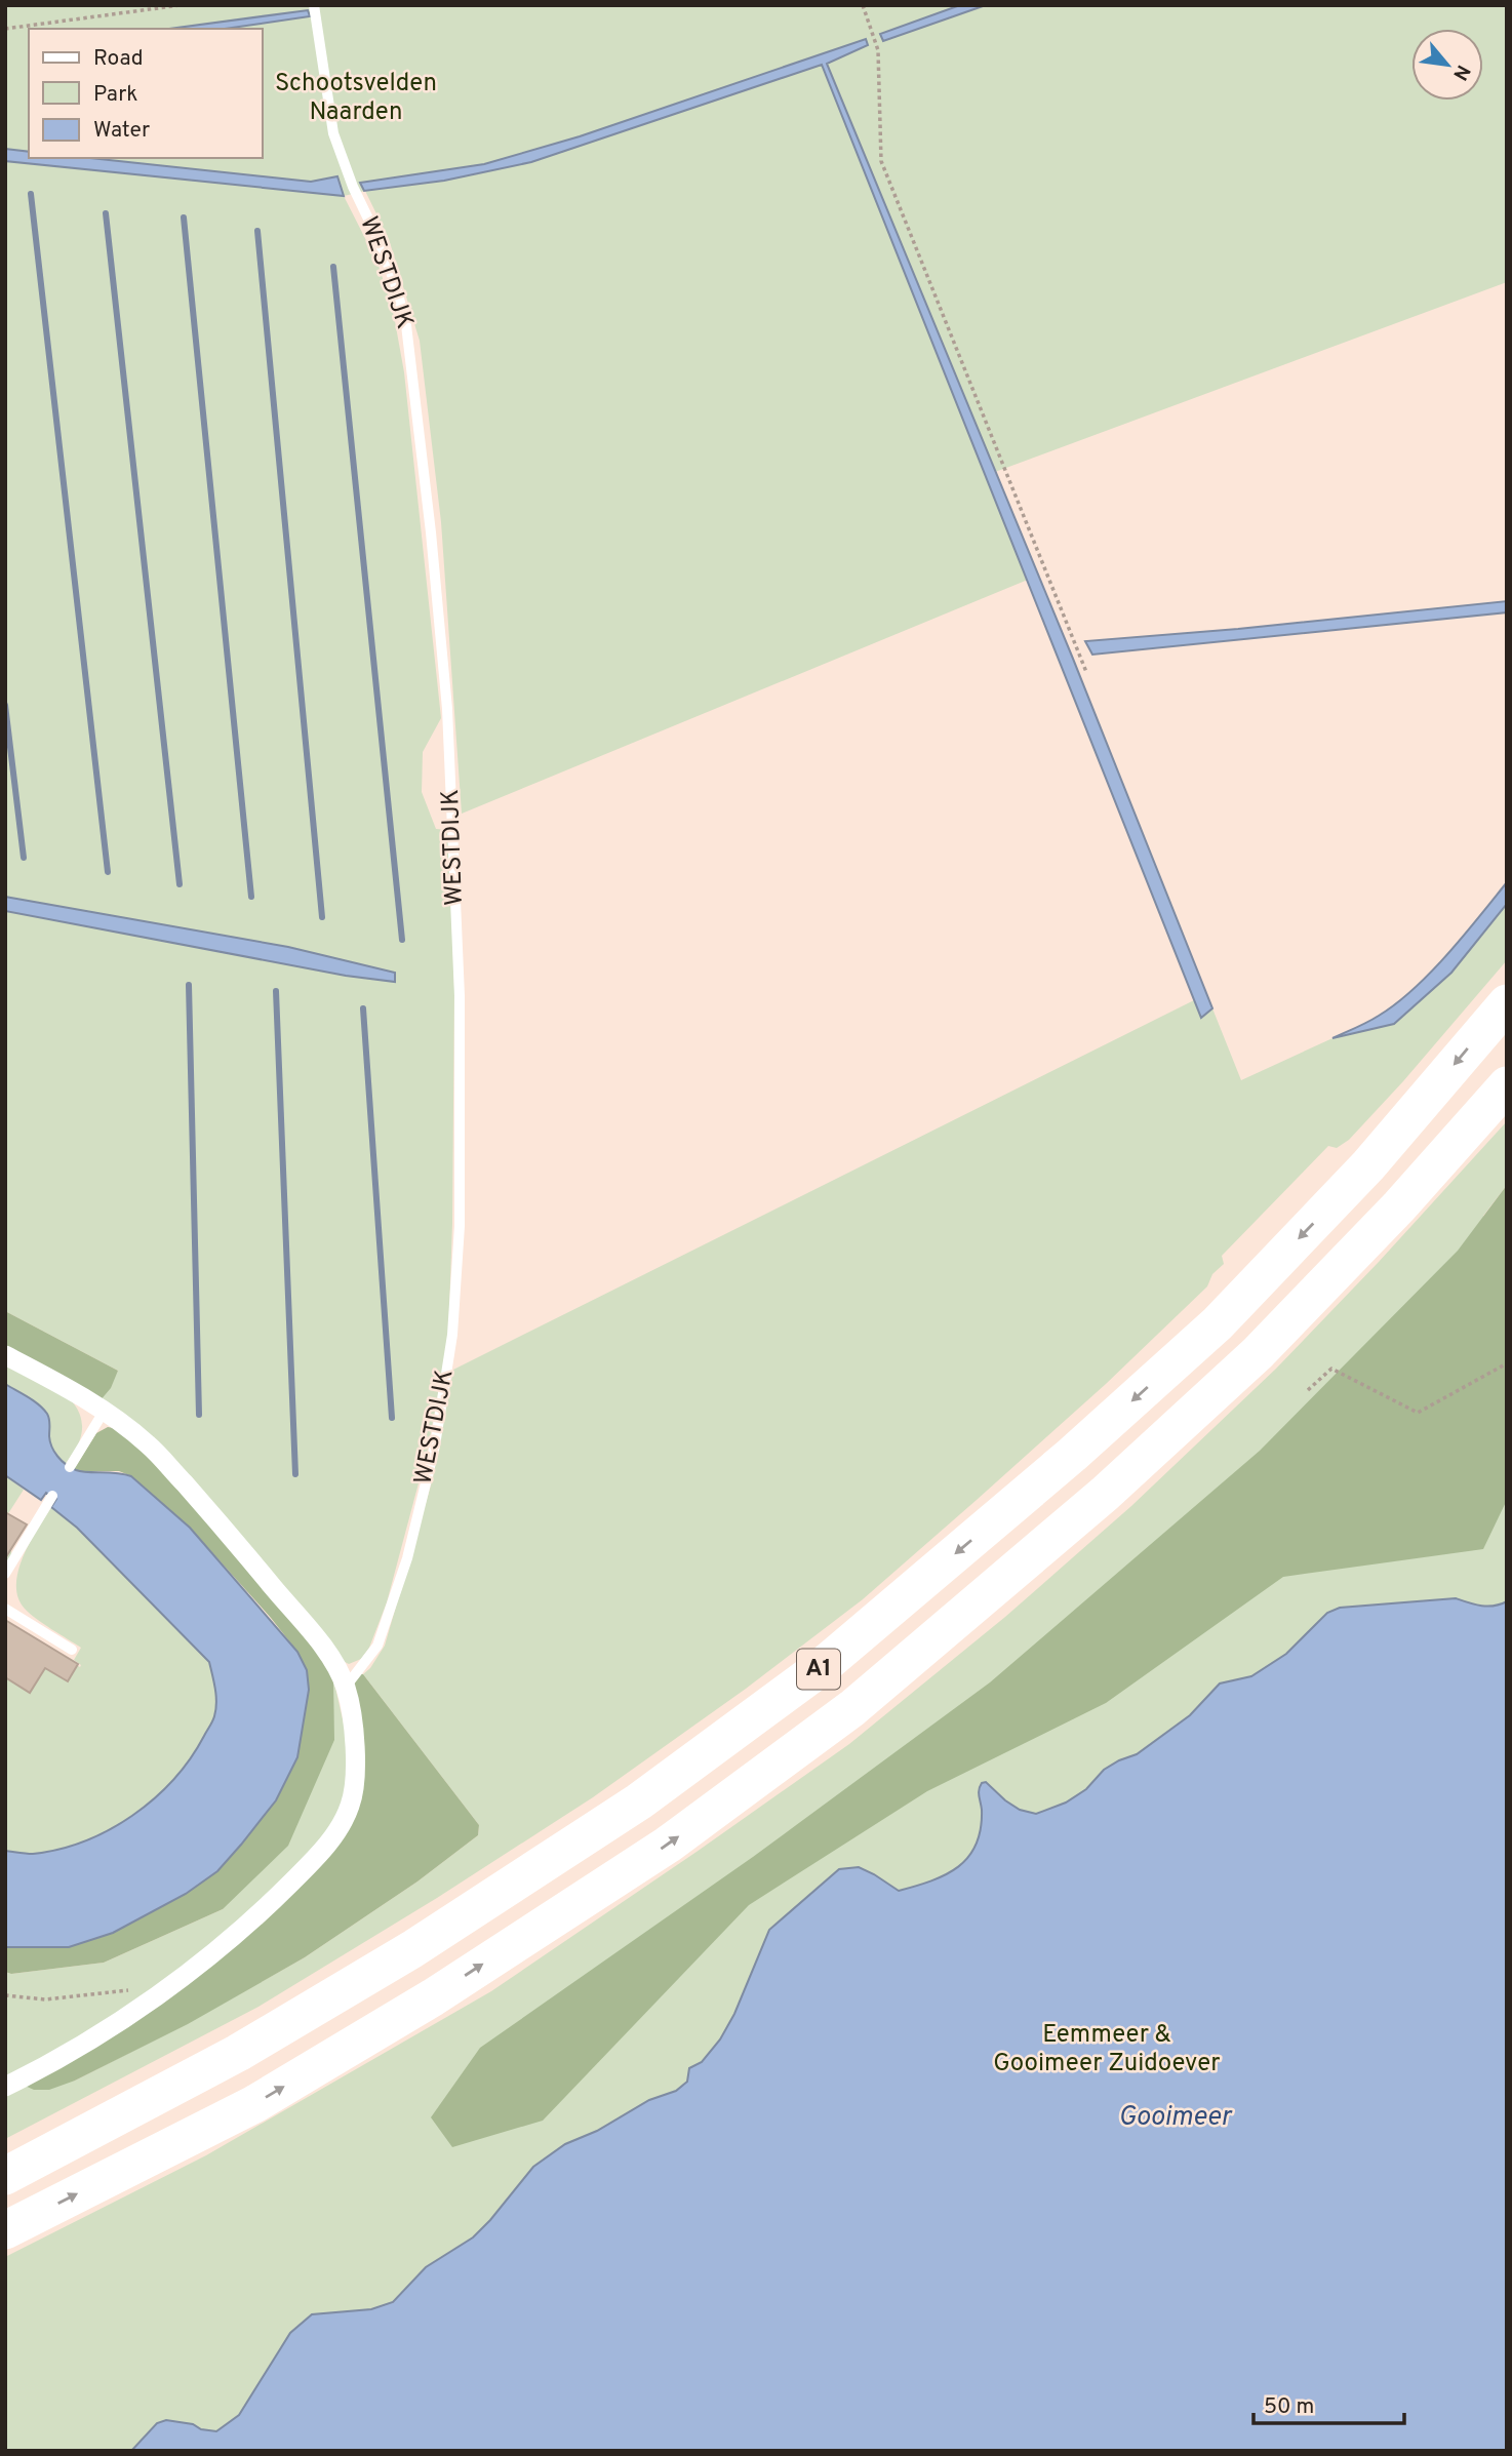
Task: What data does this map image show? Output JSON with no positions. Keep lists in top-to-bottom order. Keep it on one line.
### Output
{"streets":{"highway":["A1"],"lane":["WESTDIJK"]},"water":["Gooimeer"],"parks":["Schootsvelden Naarden","Eemmeer & Gooimeer Zuidoever"],"legend":["Road","Park","Water"],"scale_bar":"50 m","north":"bottom right"}
